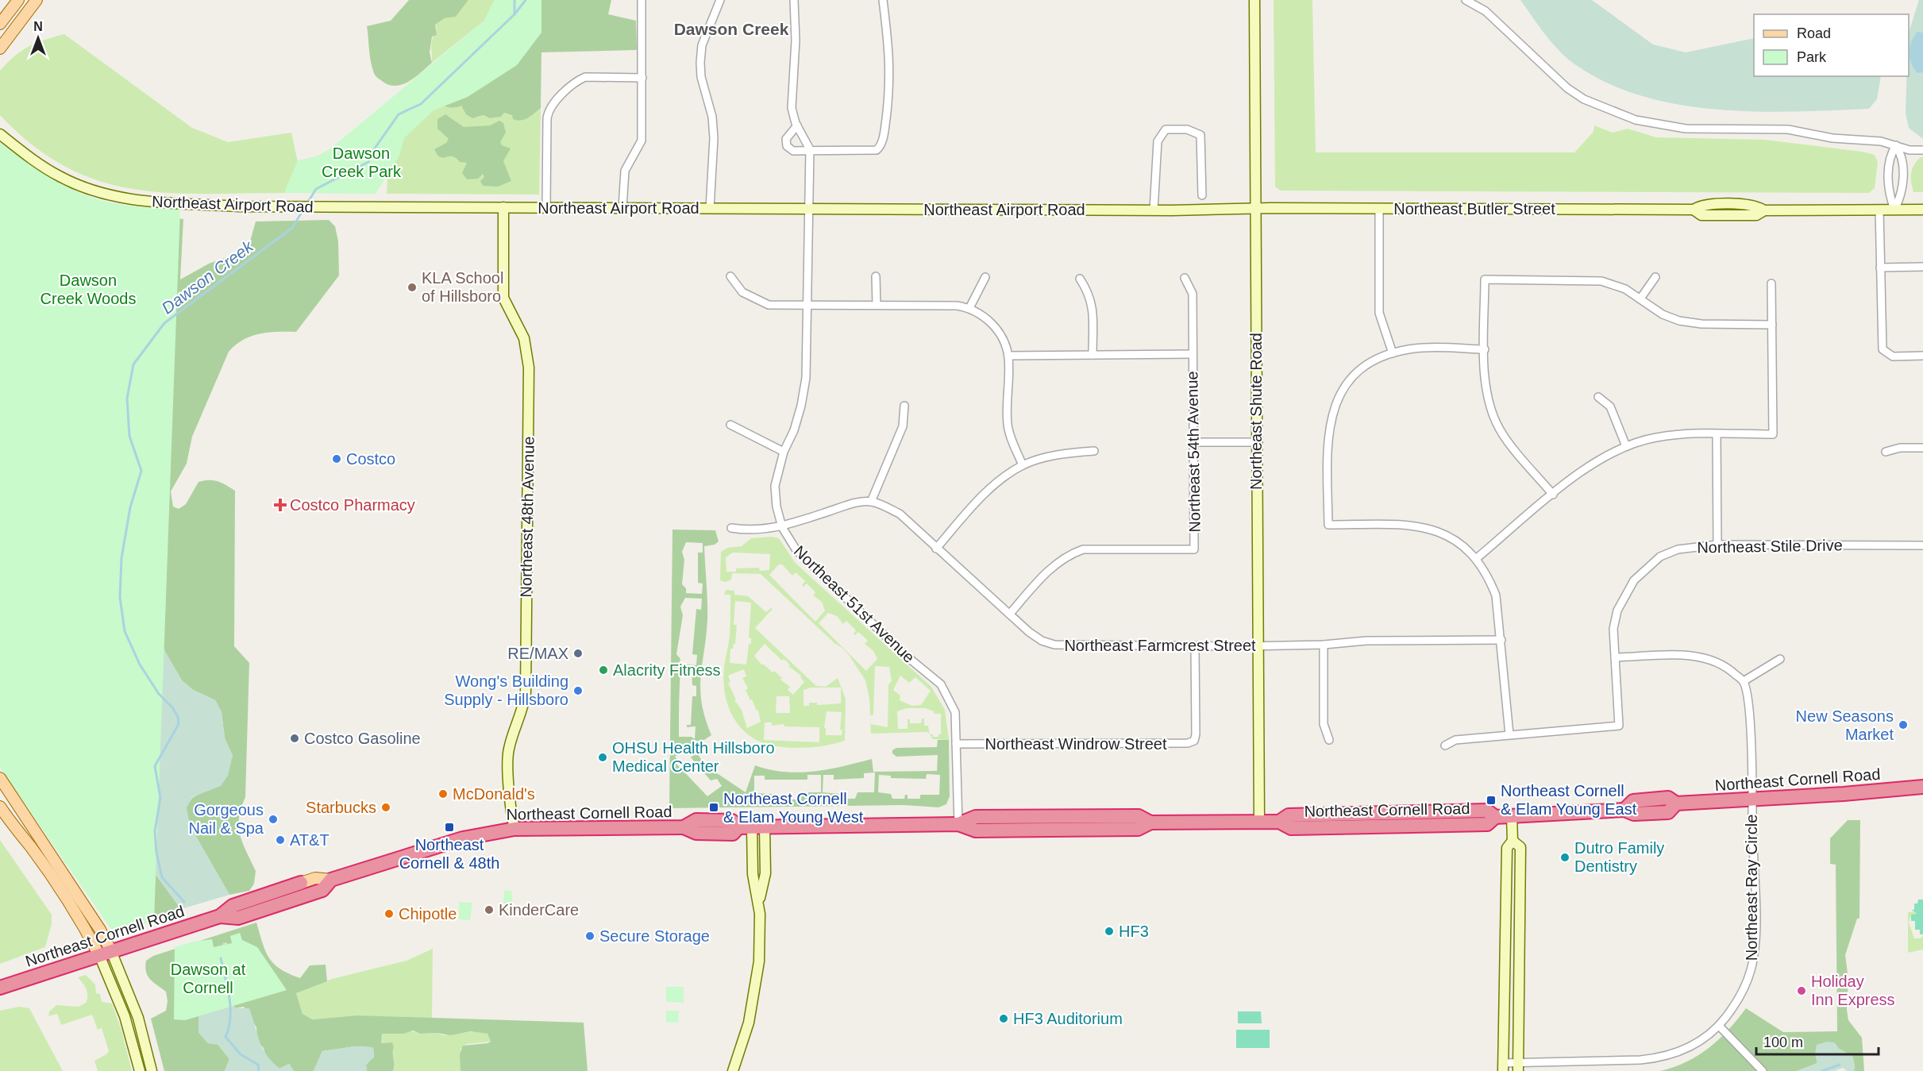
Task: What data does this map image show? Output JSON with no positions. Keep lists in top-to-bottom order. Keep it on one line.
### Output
{"streets":{"highway":["Northeast Cornell Road"],"street":["Northeast Airport Road","Northeast Butler Street","Northeast Shute Road","Northeast 54th Avenue","Northeast 48th Avenue","Northeast Stile Drive","Northeast 51st Avenue","Northeast Farmcrest Street","Northeast Windrow Street","Northeast Ray Circle"]},"crossings":[["Northeast Airport Road","Northeast Butler Street"],["Northeast Airport Road","Northeast Shute Road"],["Northeast Airport Road","Northeast 48th Avenue"],["Northeast Airport Road","Northeast 51st Avenue"],["Northeast Butler Street","Northeast Shute Road"],["Northeast Shute Road","Northeast Farmcrest Street"],["Northeast Shute Road","Northeast Cornell Road"],["Northeast 54th Avenue","Northeast Farmcrest Street"],["Northeast 48th Avenue","Northeast Cornell Road"],["Northeast 51st Avenue","Northeast Windrow Street"],["Northeast 51st Avenue","Northeast Cornell Road"],["Northeast Farmcrest Street","Northeast Windrow Street"],["Northeast Cornell Road","Northeast Ray Circle"]],"districts":["Dawson Creek"],"water":["Dawson Creek"],"parks":["Dawson Creek Park","Dawson Creek Woods","Dawson at Cornell"],"places":{"other":["KLA School of Hillsboro","Costco","RE/MAX","Alacrity Fitness","Wong's Building Supply - Hillsboro","New Seasons Market","Costco Gasoline","OHSU Health Hillsboro Medical Center","McDonald's","Starbucks","Gorgeous Nail & Spa","AT&T","Dutro Family Dentistry","KinderCare","Chipotle","HF3","Secure Storage","Holiday Inn Express","HF3 Auditorium"],"health":["Costco Pharmacy"],"transit":["Northeast Cornell & Elam Young East","Northeast Cornell & Elam Young West","Northeast Cornell & 48th"]},"legend":["Road","Park"],"scale_bar":"100 m","north":"top"}
